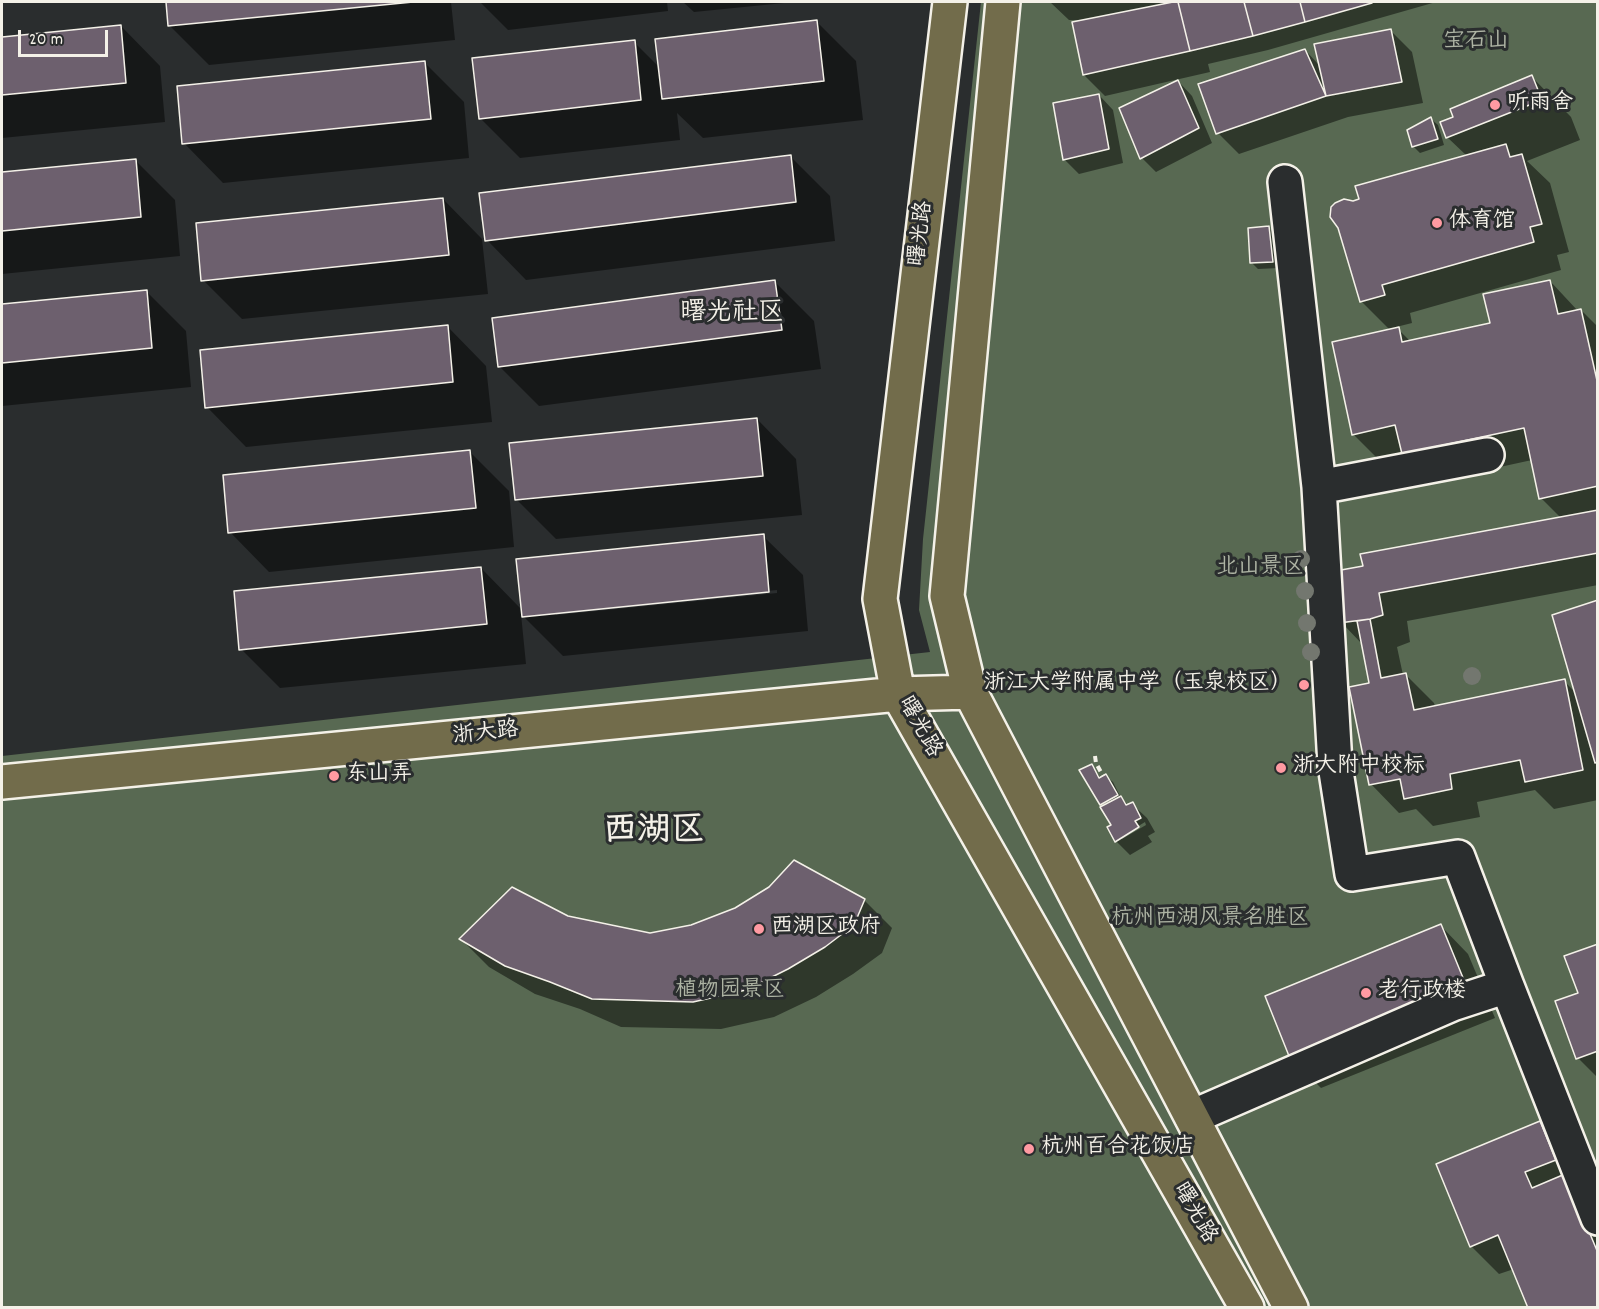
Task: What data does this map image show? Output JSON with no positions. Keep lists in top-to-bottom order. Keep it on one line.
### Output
{"streets":{"main road":["曙光路","浙大路"]},"crossings":[["曙光路","浙大路"]],"districts":["曙光社区","西湖区"],"parks":["宝石山","北山景区","杭州西湖风景名胜区","植物园景区"],"places":["听雨舍","体育馆","浙江大学附属中学（玉泉校区）","浙大附中校标","东山弄","西湖区政府","老行政楼","杭州百合花饭店"],"scale_bar":"20 m"}
